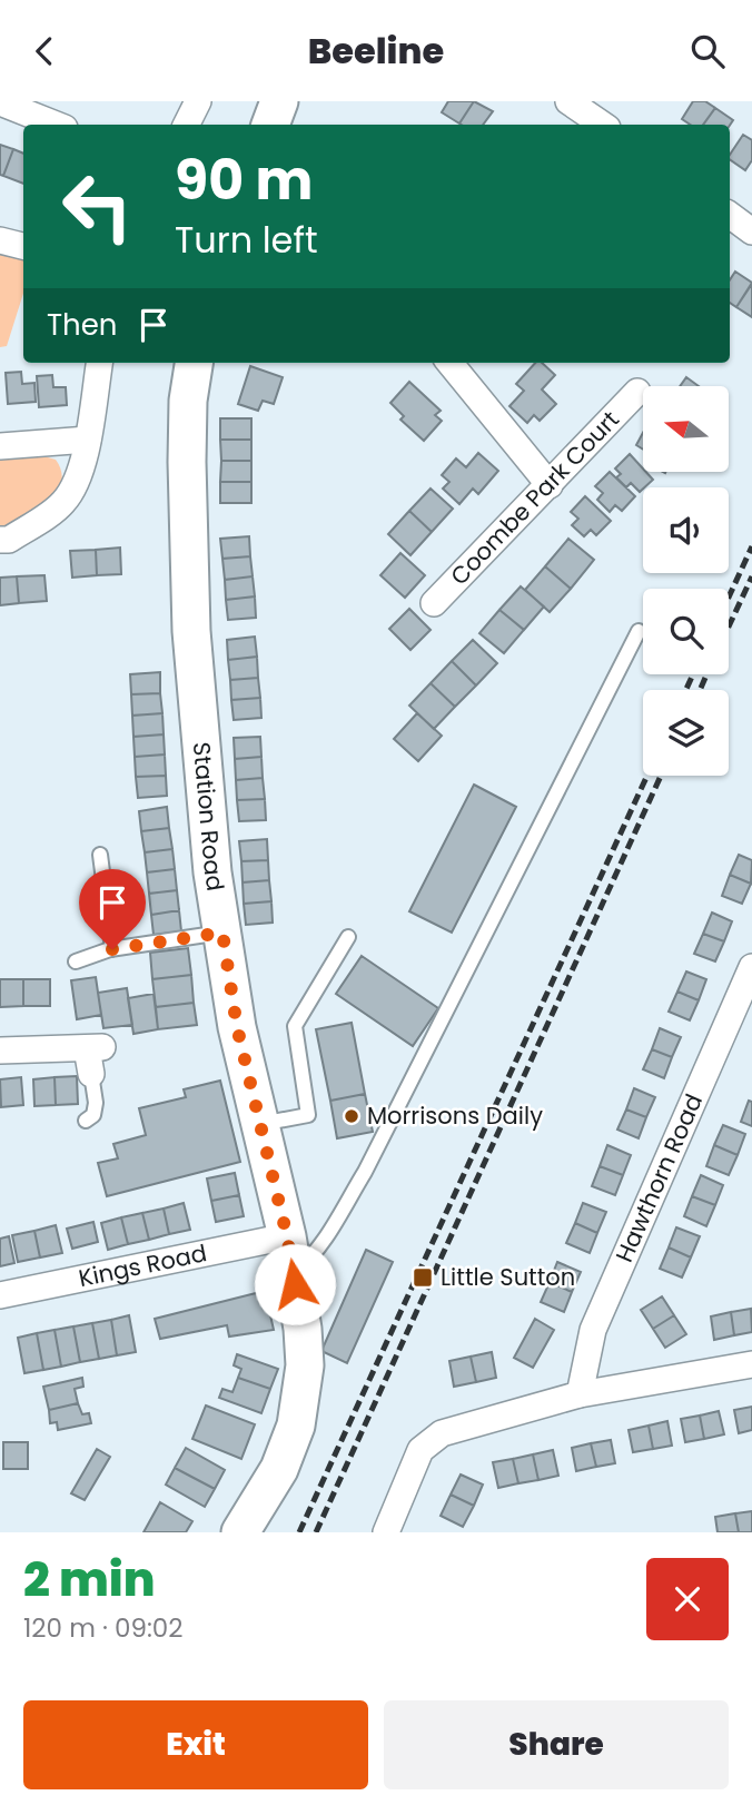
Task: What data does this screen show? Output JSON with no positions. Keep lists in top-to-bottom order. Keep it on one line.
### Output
{"streets":{"main road":["Station Road"],"street":["Coombe Park Court","Hawthorn Road","Kings Road"]},"crossings":[["Station Road","Kings Road"]],"places":{"other":["Morrisons Daily"],"transit":["Little Sutton"]},"north":"left","page":{"header":"Beeline","turn":["90 m","Turn left"],"then":"Then","heading":["2 min","120 m · 09:02"],"buttons":["Exit","Share"]}}
